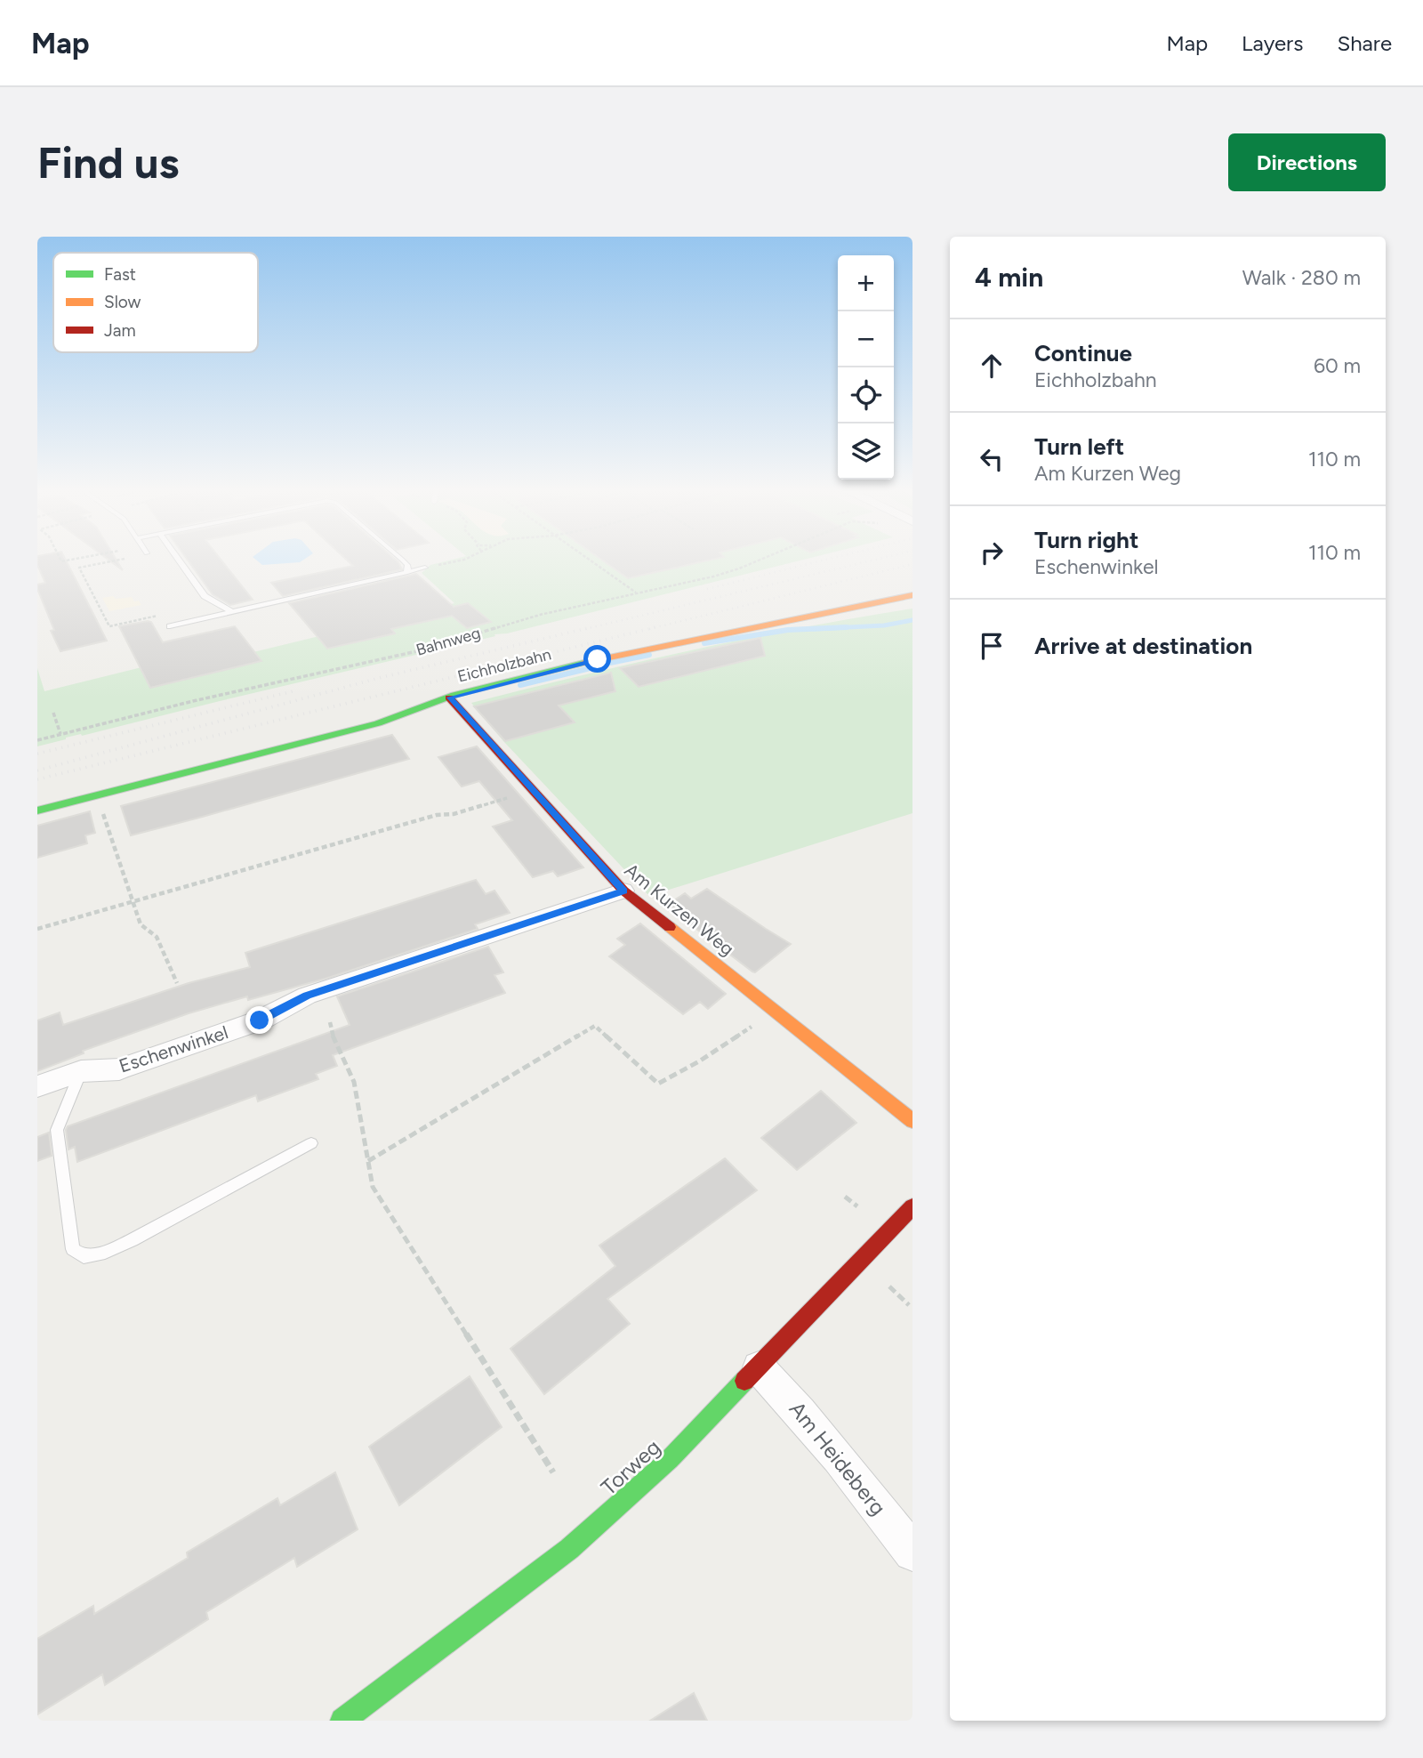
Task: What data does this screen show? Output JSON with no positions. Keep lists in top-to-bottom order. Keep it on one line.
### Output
{"streets":{"street":["Eichholzbahn","Am Kurzen Weg","Eschenwinkel","Am Heideberg","Torweg"],"path":["Bahnweg"]},"crossings":[["Eichholzbahn","Am Kurzen Weg"],["Am Kurzen Weg","Eschenwinkel"],["Am Heideberg","Torweg"]],"legend":["Fast","Slow","Jam"],"page":{"header":"Map","nav":["Map","Layers","Share"],"buttons":"Directions","title":"Find us","heading":["4 min","Walk · 280 m"],"map_buttons":["+","−"],"list":[["Continue","Eichholzbahn","60 m"],["Turn left","Am Kurzen Weg","110 m"],["Turn right","Eschenwinkel","110 m"],"Arrive at destination"]}}
